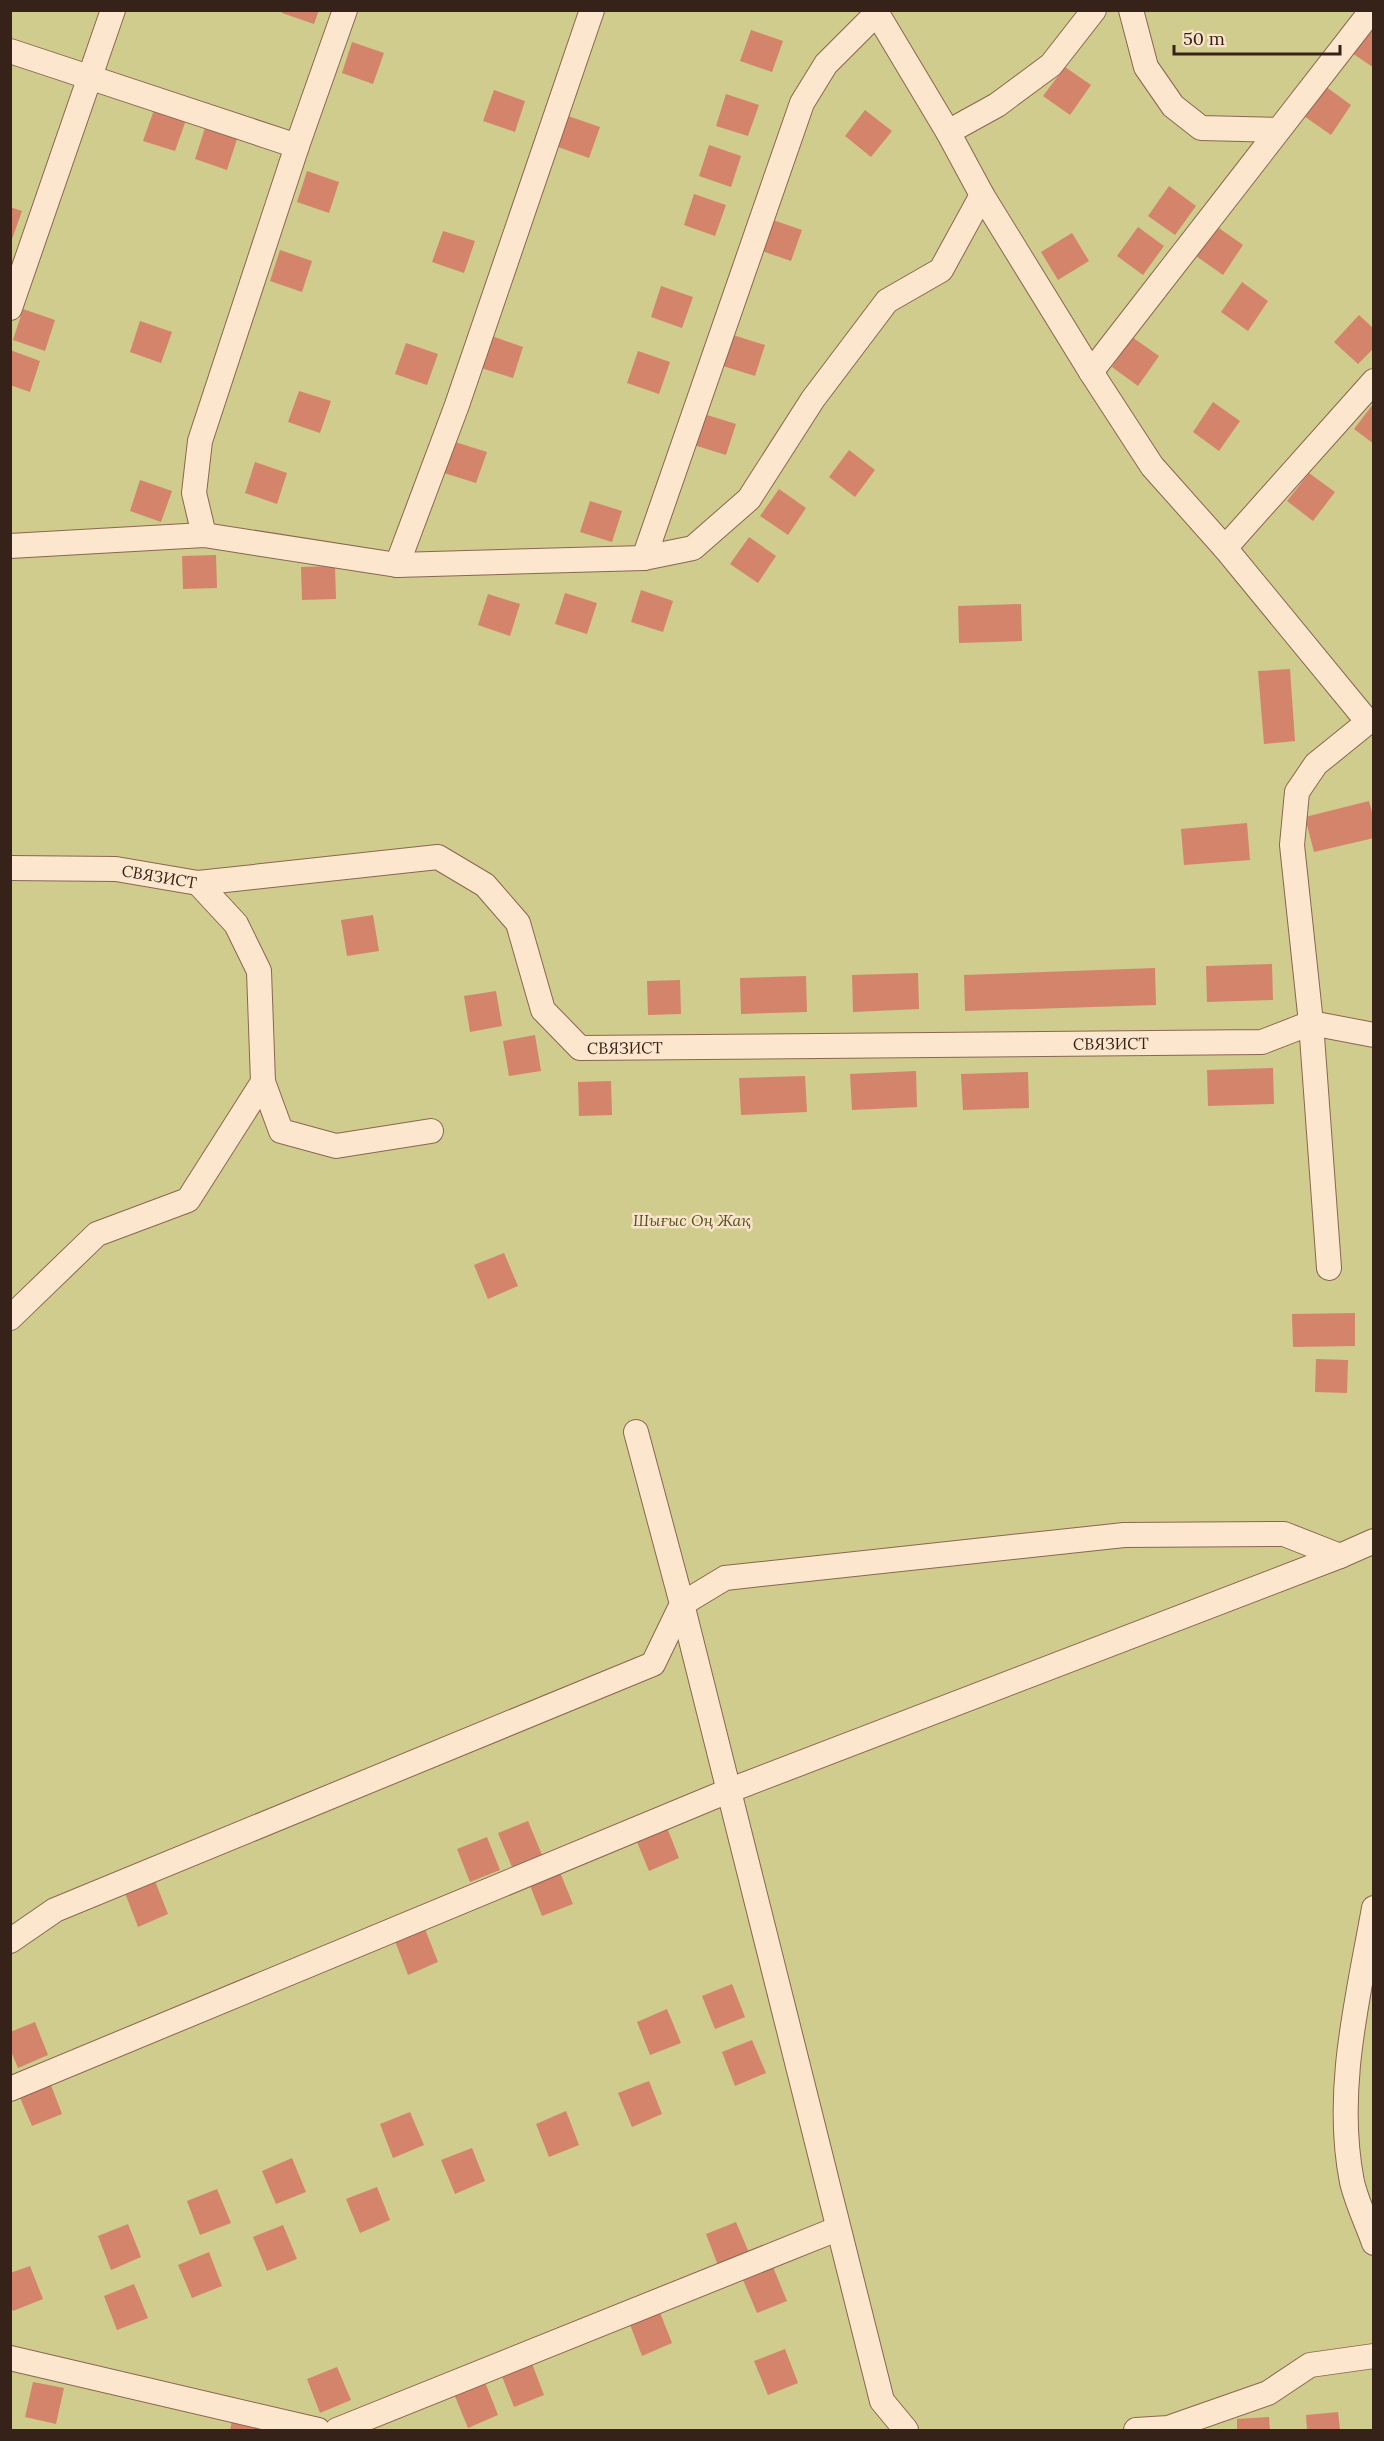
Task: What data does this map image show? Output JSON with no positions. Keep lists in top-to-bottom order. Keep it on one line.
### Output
{"streets":{"street":["СВЯЗИСТ"]},"parks":["Шығыс Оң Жақ"],"scale_bar":"50 m"}
